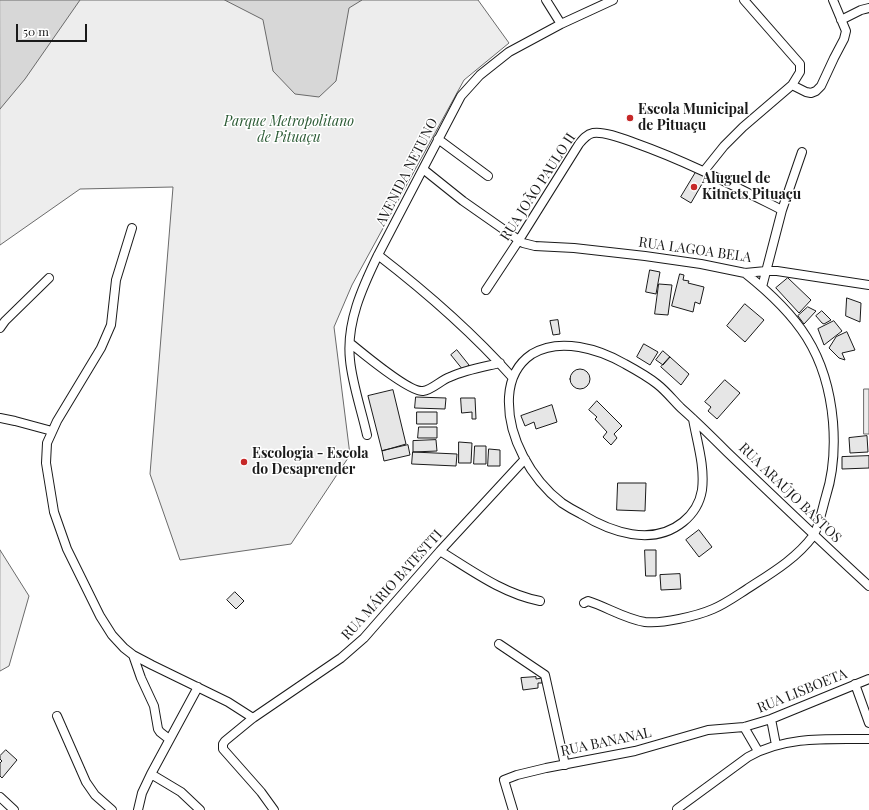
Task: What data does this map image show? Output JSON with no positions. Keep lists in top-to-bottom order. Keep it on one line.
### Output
{"streets":{"street":["AVENIDA NETUNO","RUA JOÃO PAULO II","RUA LAGOA BELA","RUA ARAÚJO BASTOS","RUA MÁRIO BATESTTI","RUA LISBOETA","RUA BANANAL"]},"crossings":[["AVENIDA NETUNO","RUA LAGOA BELA"],["RUA JOÃO PAULO II","RUA LAGOA BELA"],["RUA ARAÚJO BASTOS","RUA MÁRIO BATESTTI"],["RUA LISBOETA","RUA BANANAL"]],"parks":["Parque Metropolitano de Pituaçu"],"places":["Escola Municipal de Pituaçu","Aluguel de Kitnets Pituaçu","Escologia - Escola do Desaprender"],"scale_bar":"50 m"}
